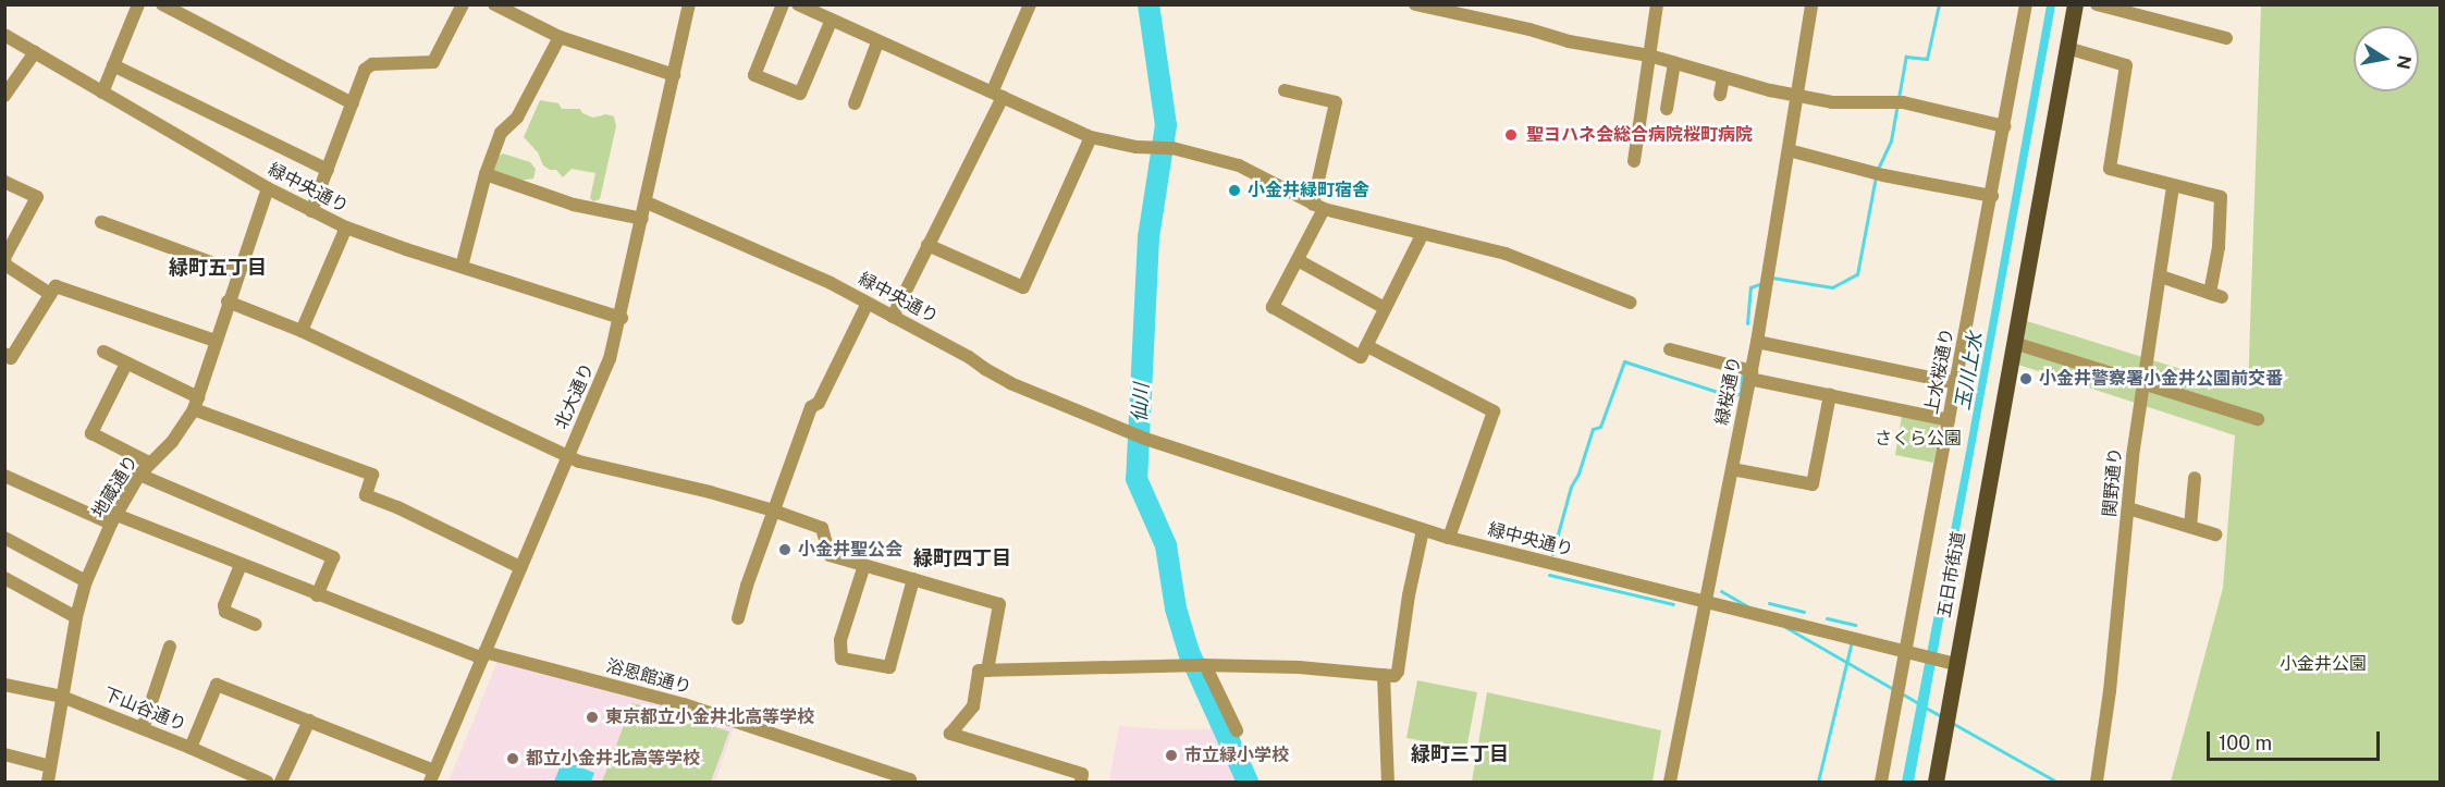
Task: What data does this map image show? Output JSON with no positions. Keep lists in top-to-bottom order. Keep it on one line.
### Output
{"streets":{"main road":["五日市街道"],"street":["緑中央通り","上水桜通り","緑桜通り","北大通り","関野通り","地蔵通り","浴恩館通り","下山谷通り"]},"crossings":[["緑中央通り","上水桜通り"],["緑中央通り","緑桜通り"],["緑中央通り","北大通り"],["緑中央通り","地蔵通り"],["緑中央通り","五日市街道"],["北大通り","浴恩館通り"],["地蔵通り","浴恩館通り"],["地蔵通り","下山谷通り"]],"districts":["緑町五丁目","緑町四丁目","緑町三丁目"],"water":["玉川上水","仙川"],"parks":["さくら公園","小金井公園"],"places":["聖ヨハネ会総合病院桜町病院","小金井緑町宿舎","小金井警察署小金井公園前交番","小金井聖公会","東京都立小金井北高等学校","市立緑小学校","都立小金井北高等学校"],"scale_bar":"100 m","north":"right"}
